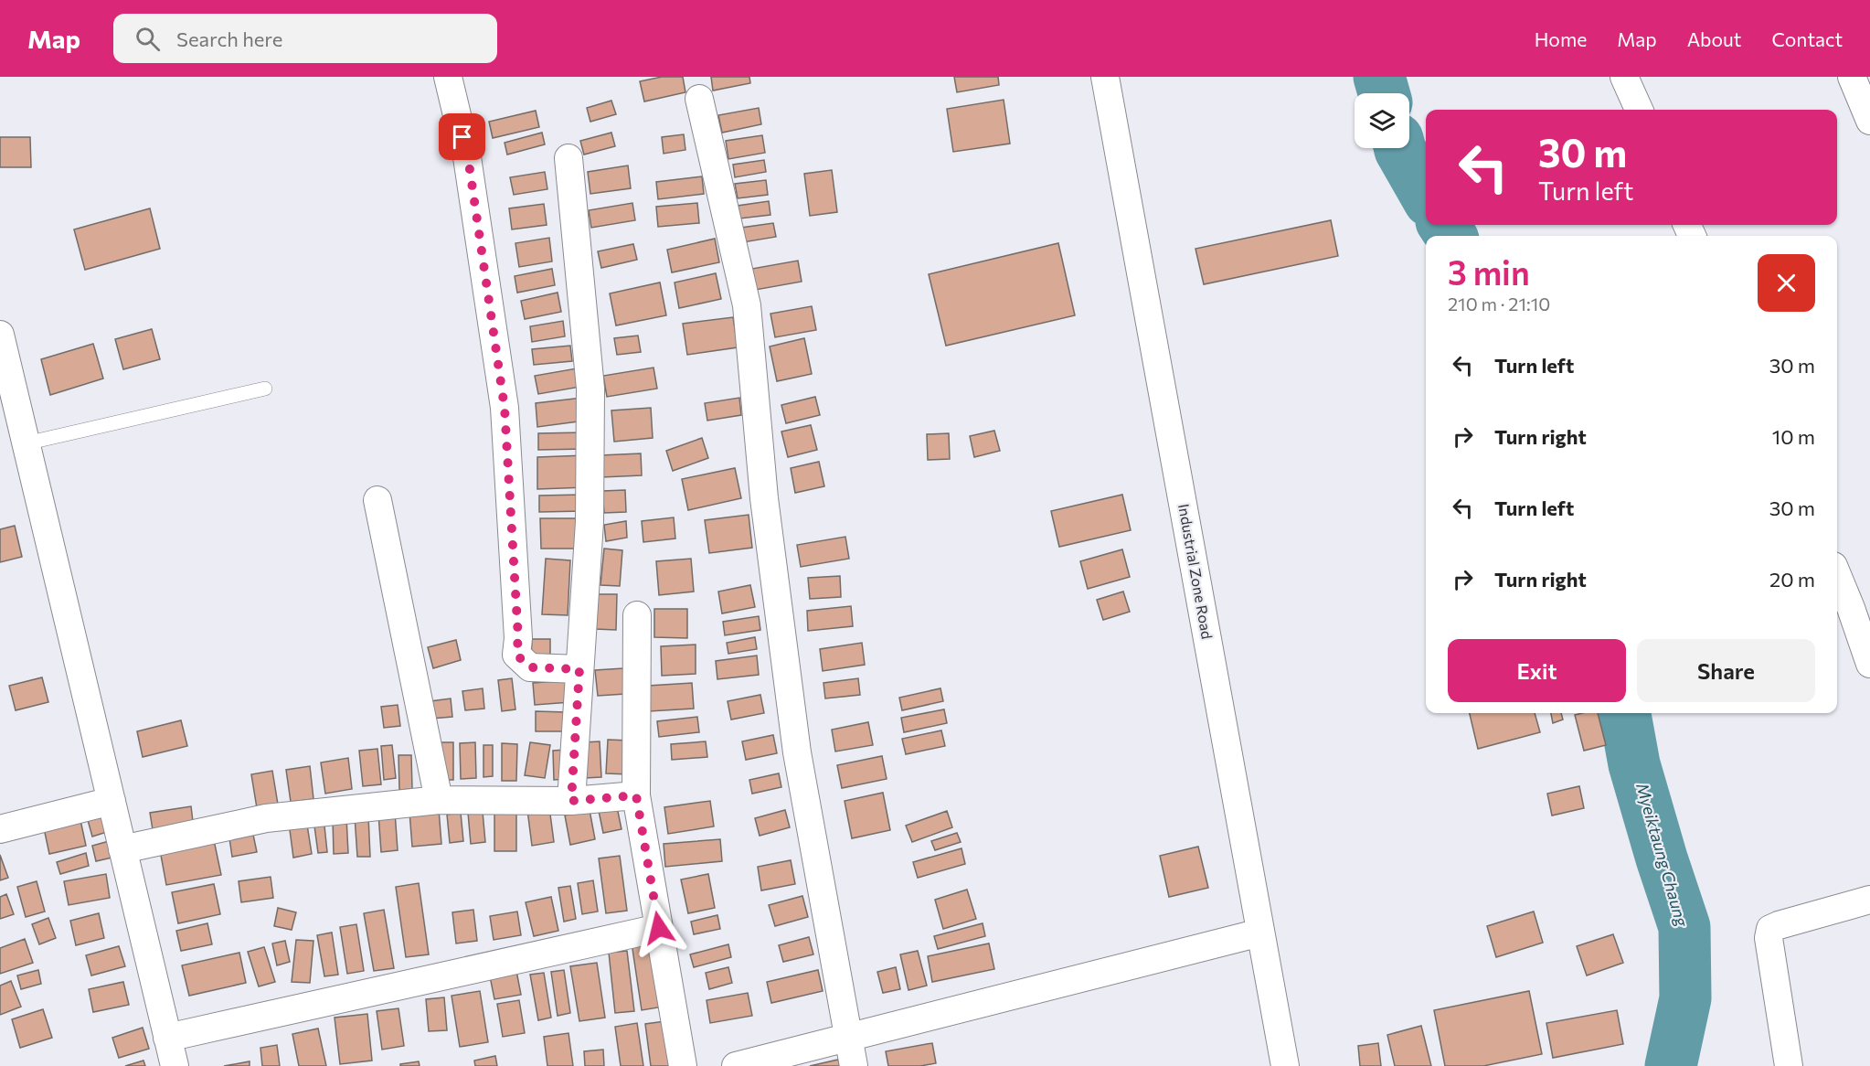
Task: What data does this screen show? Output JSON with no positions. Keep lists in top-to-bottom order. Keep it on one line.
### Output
{"streets":{"street":["Industrial Zone Road"]},"water":["Myeiktaung Chaung"],"page":{"header":"Map","search":"Search here","nav":["Home","Map","About","Contact"],"turn":["30 m","Turn left"],"heading":["3 min","210 m · 21:10"],"list":[{"name":"Turn left","value":"30 m"},{"name":"Turn right","value":"10 m"},{"name":"Turn left","value":"30 m"},{"name":"Turn right","value":"20 m"}],"buttons":["Exit","Share"]}}
